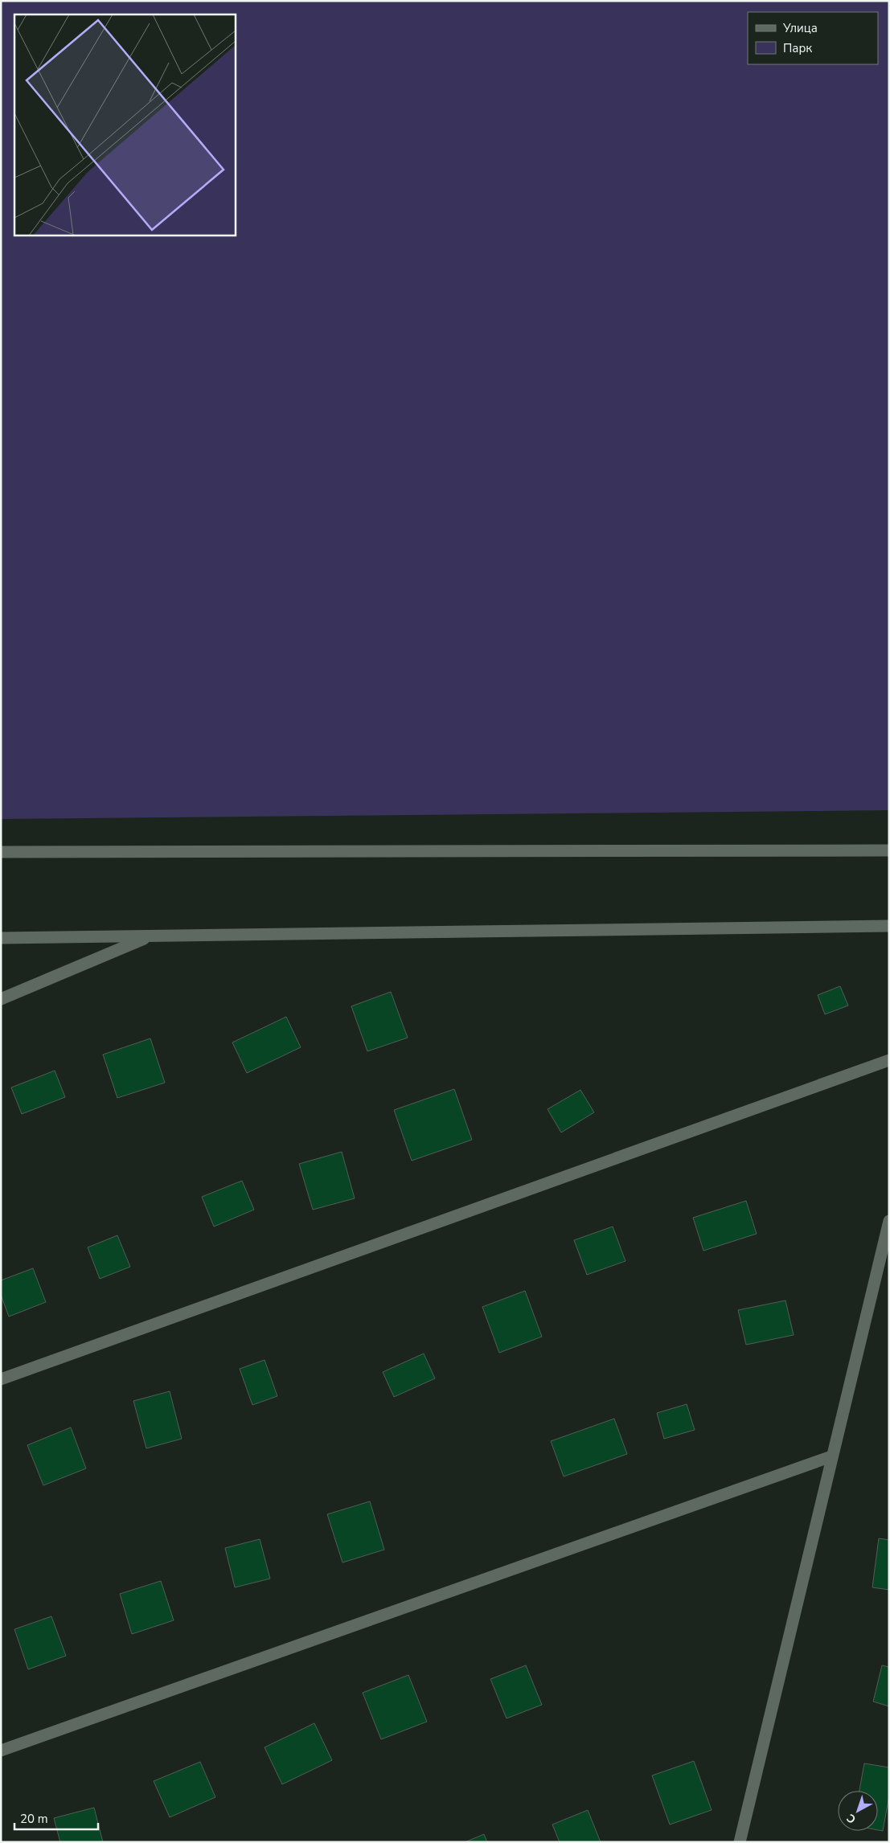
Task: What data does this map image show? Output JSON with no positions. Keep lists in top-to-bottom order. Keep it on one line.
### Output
{"legend":["Улица","Парк"],"scale_bar":"20 m","north":"bottom left"}
